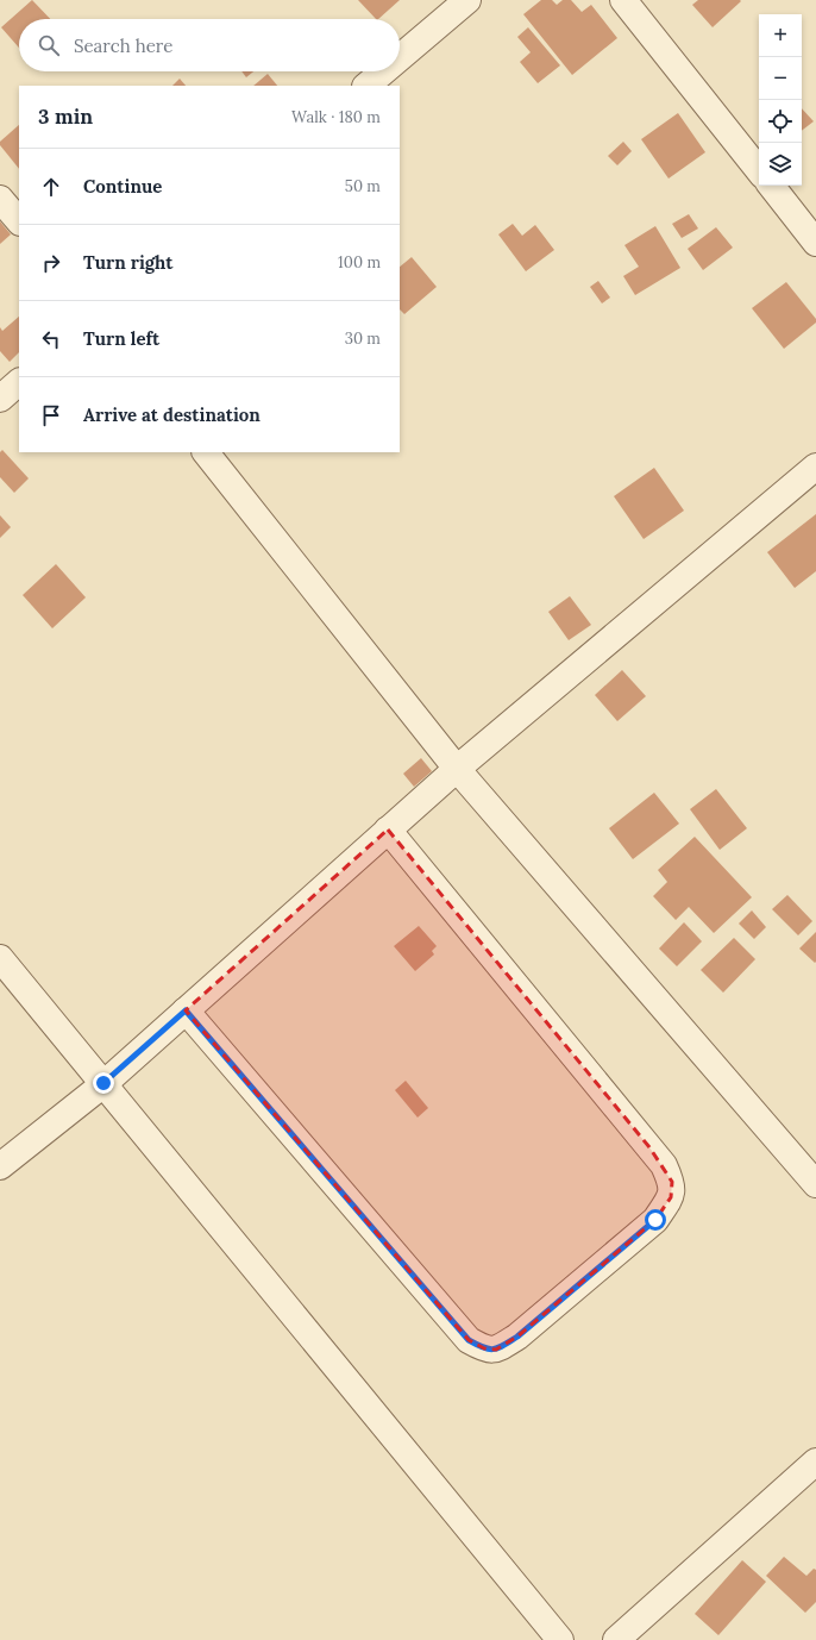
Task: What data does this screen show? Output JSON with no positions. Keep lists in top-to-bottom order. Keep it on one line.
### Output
{"page":{"map_buttons":["+","−"],"search":"Search here","heading":["3 min","Walk · 180 m"],"list":[["Continue","50 m"],["Turn right","100 m"],["Turn left","30 m"],"Arrive at destination"]}}
